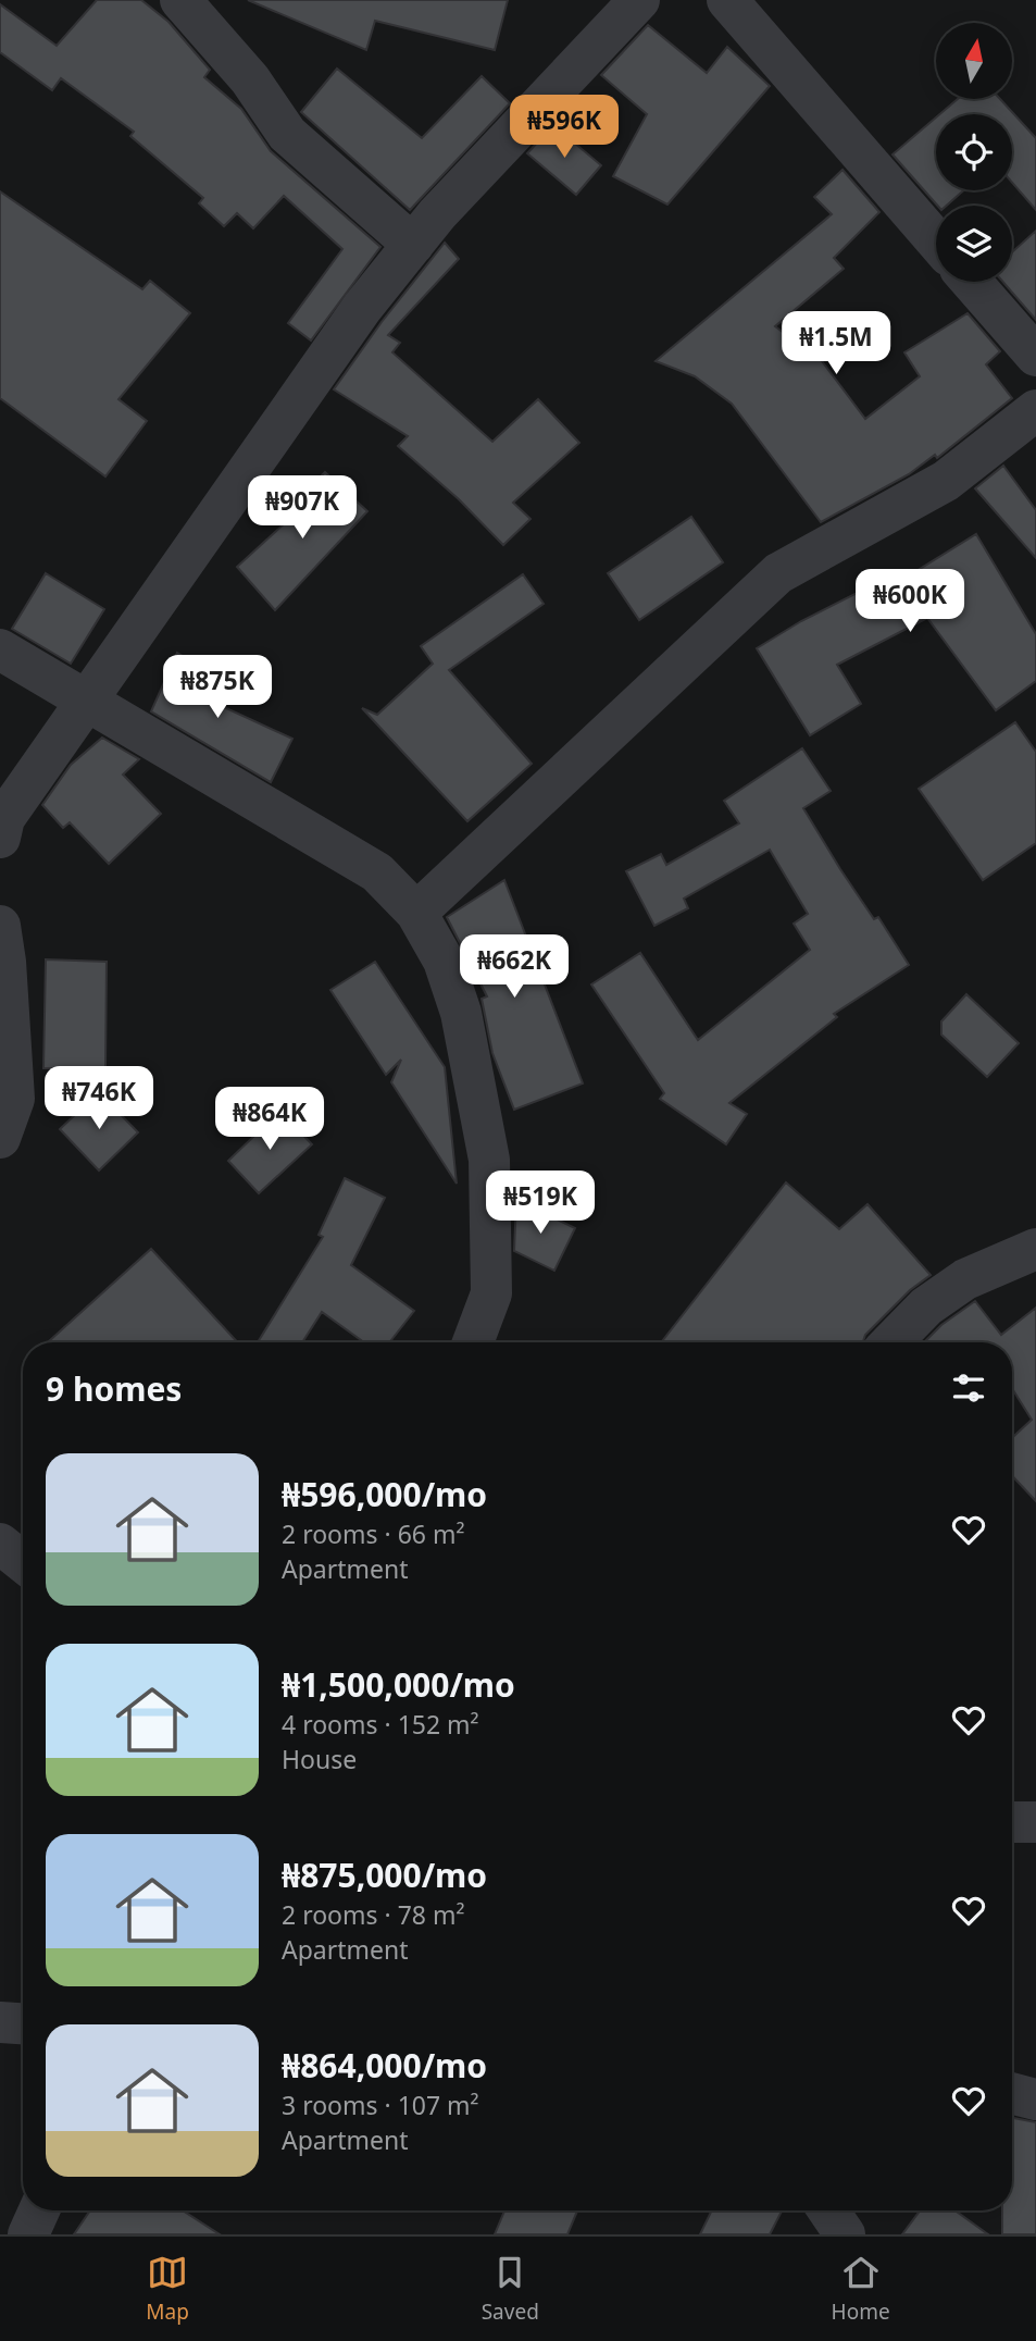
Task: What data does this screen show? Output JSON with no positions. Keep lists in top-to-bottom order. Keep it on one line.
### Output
{"north":"top","page":{"price":["₦596K","₦1.5M","₦907K","₦600K","₦875K","₦662K","₦746K","₦864K","₦519K"],"heading":"9 homes","list":[{"name":"₦596,000/mo","note":"2 rooms · 66 m² · Apartment"},{"name":"₦1,500,000/mo","note":"4 rooms · 152 m² · House"},{"name":"₦875,000/mo","note":"2 rooms · 78 m² · Apartment"},{"name":"₦864,000/mo","note":"3 rooms · 107 m² · Apartment"}],"tabs":["Map","Saved","Home"]}}
